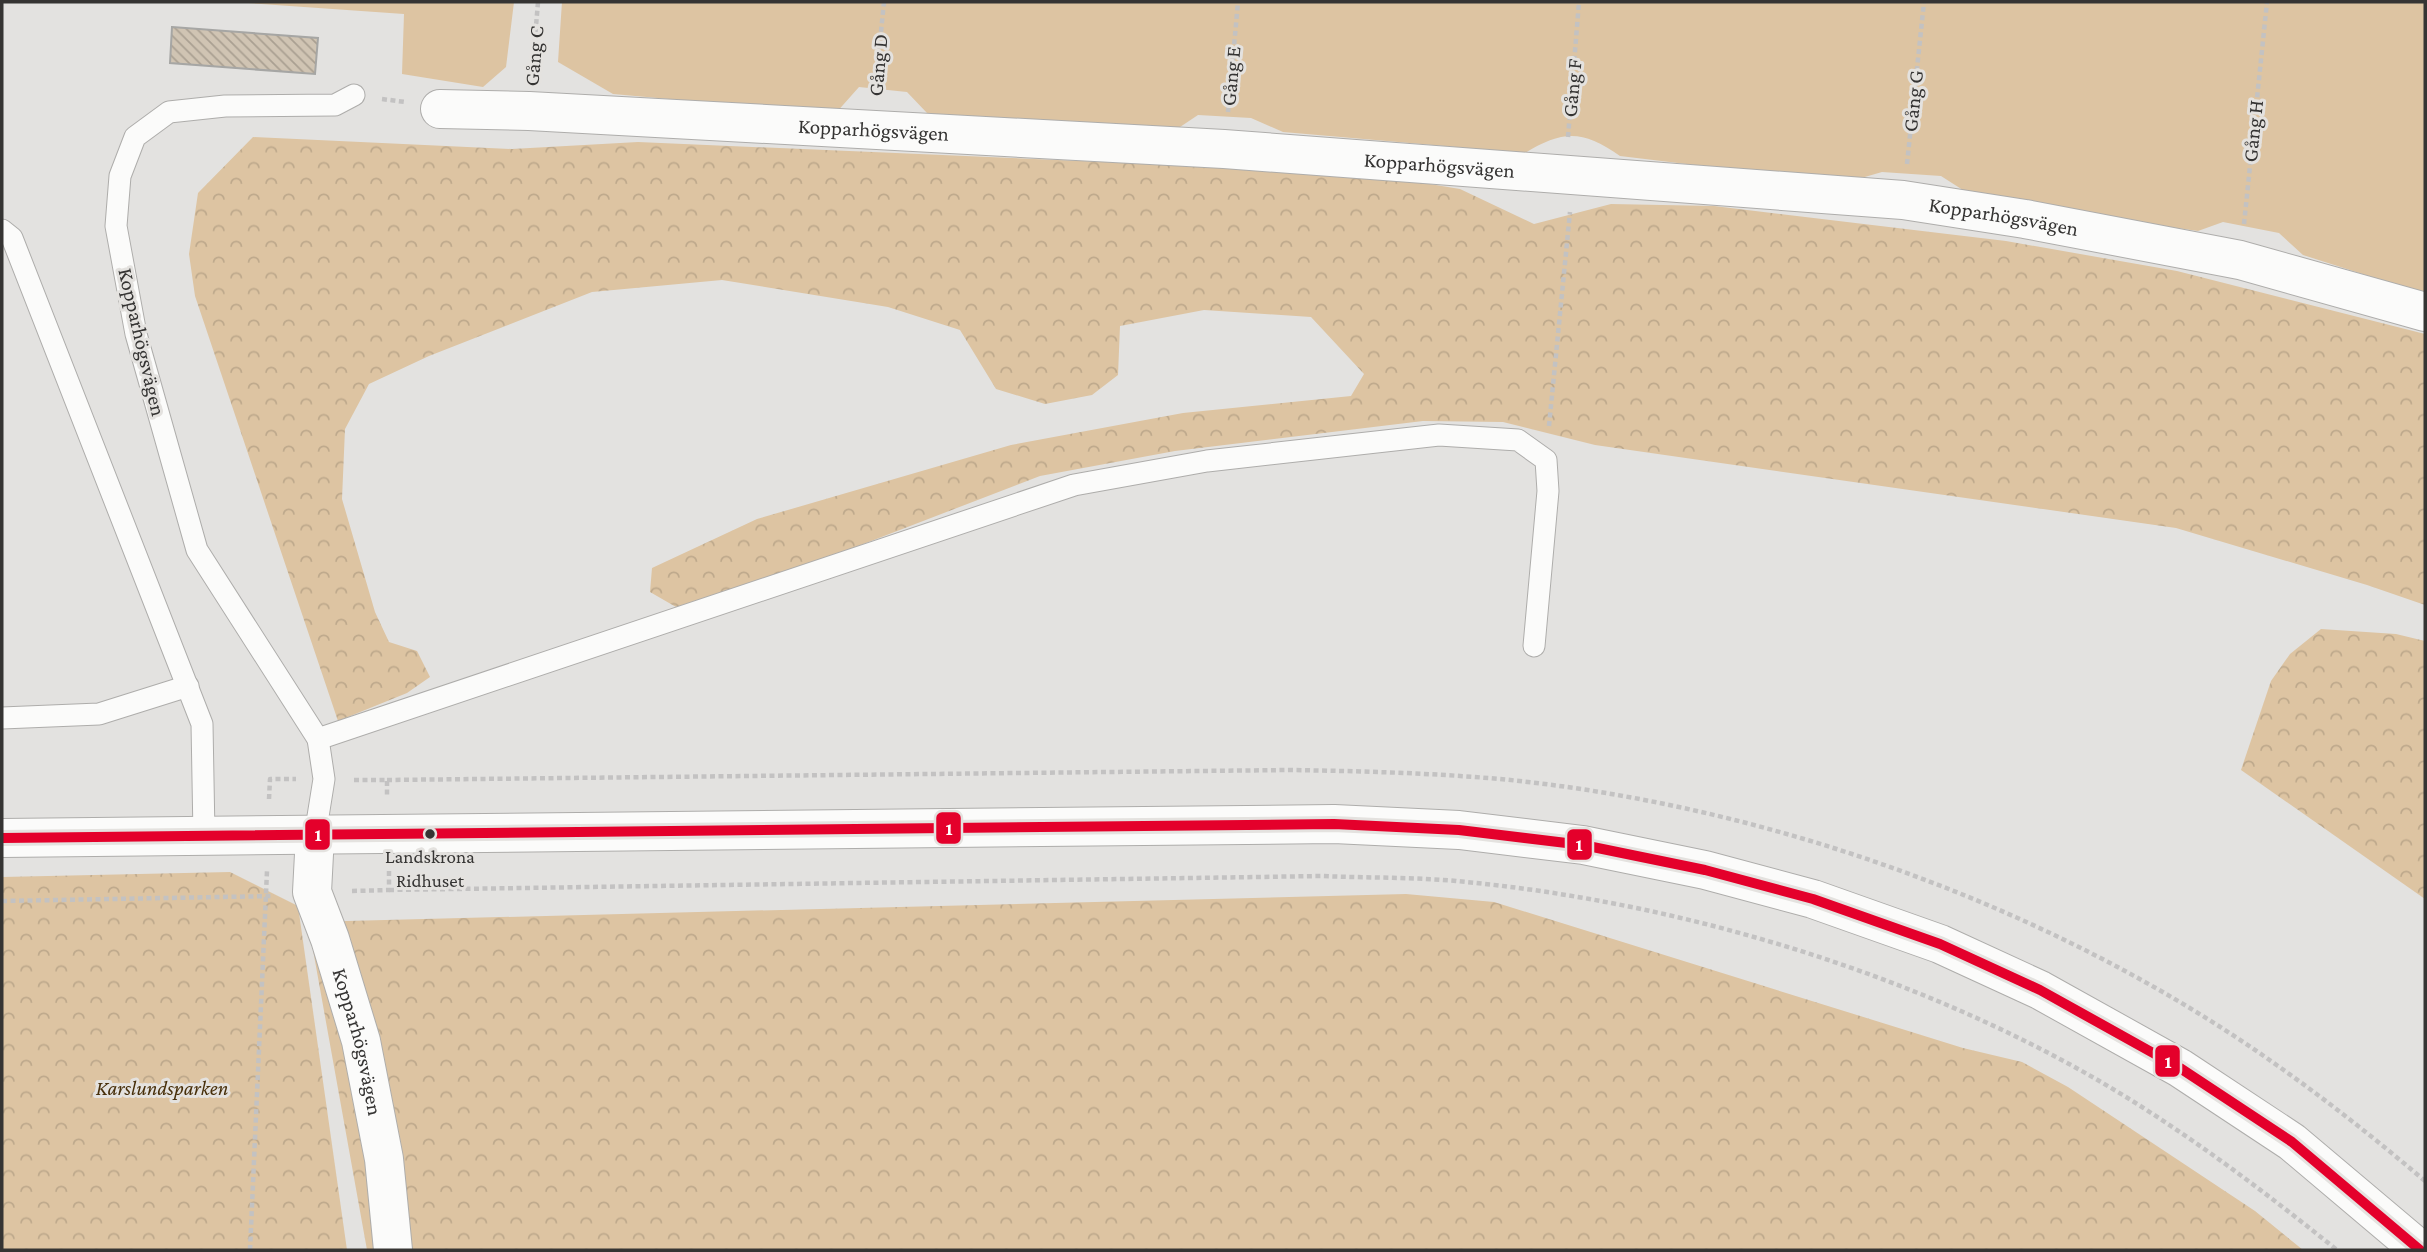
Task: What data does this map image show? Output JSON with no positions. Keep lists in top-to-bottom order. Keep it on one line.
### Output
{"streets":{"street":["Kopparhögsvägen"],"path":["Gång C","Gång D","Gång E","Gång F","Gång G","Gång H"]},"crossings":[["Gång C","Kopparhögsvägen"],["Gång D","Kopparhögsvägen"],["Gång E","Kopparhögsvägen"],["Gång F","Kopparhögsvägen"],["Gång G","Kopparhögsvägen"],["Kopparhögsvägen","Gång H"]],"parks":["Karslundsparken"],"places":["Landskrona Ridhuset"],"lines":["transit line 1"]}
